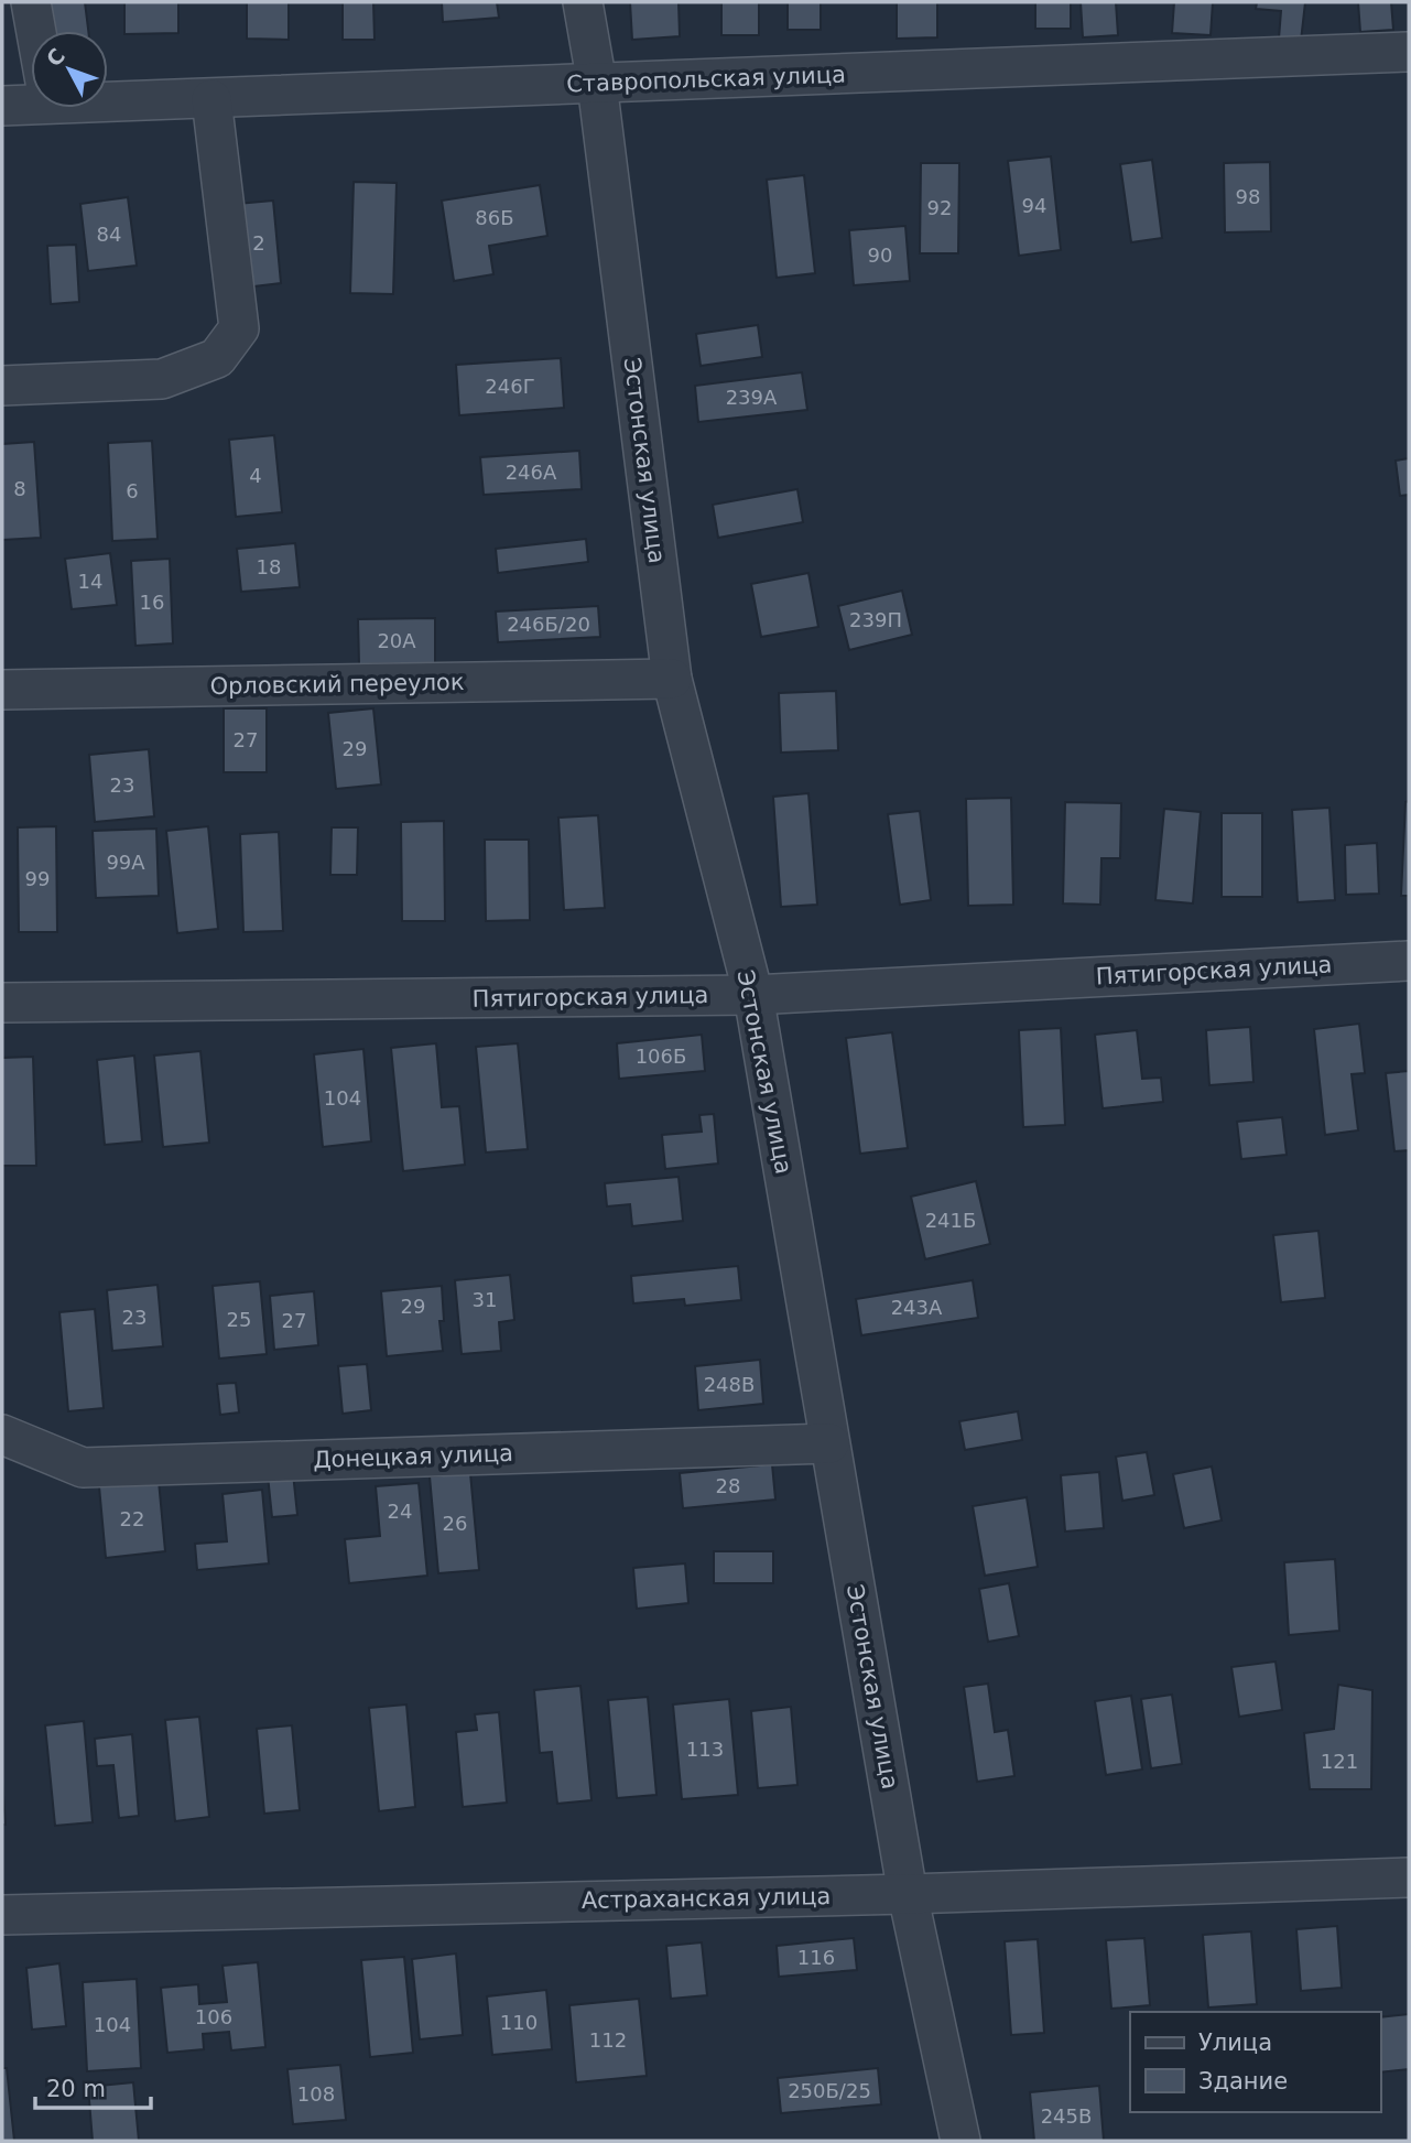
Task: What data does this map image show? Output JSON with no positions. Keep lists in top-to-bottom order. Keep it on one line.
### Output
{"streets":{"street":["Ставропольская улица","Эстонская улица","Орловский переулок","Пятигорская улица","Донецкая улица","Астраханская улица"]},"crossings":[["Ставропольская улица","Эстонская улица"],["Эстонская улица","Орловский переулок"],["Эстонская улица","Пятигорская улица"],["Эстонская улица","Донецкая улица"],["Эстонская улица","Астраханская улица"]],"house_numbers":["98","94","92","86Б","84","2","90","246Г","239А","246А","4","8","6","18","14","16","239П","246Б/20","20А","27","29","23","99А","99","106Б","104","241Б","31","29","243А","23","25","27","248В","28","24","22","26","113","121","116","106","110","104","112","250Б/25","108","245В"],"legend":["Улица","Здание"],"scale_bar":"20 m","north":"top left"}
